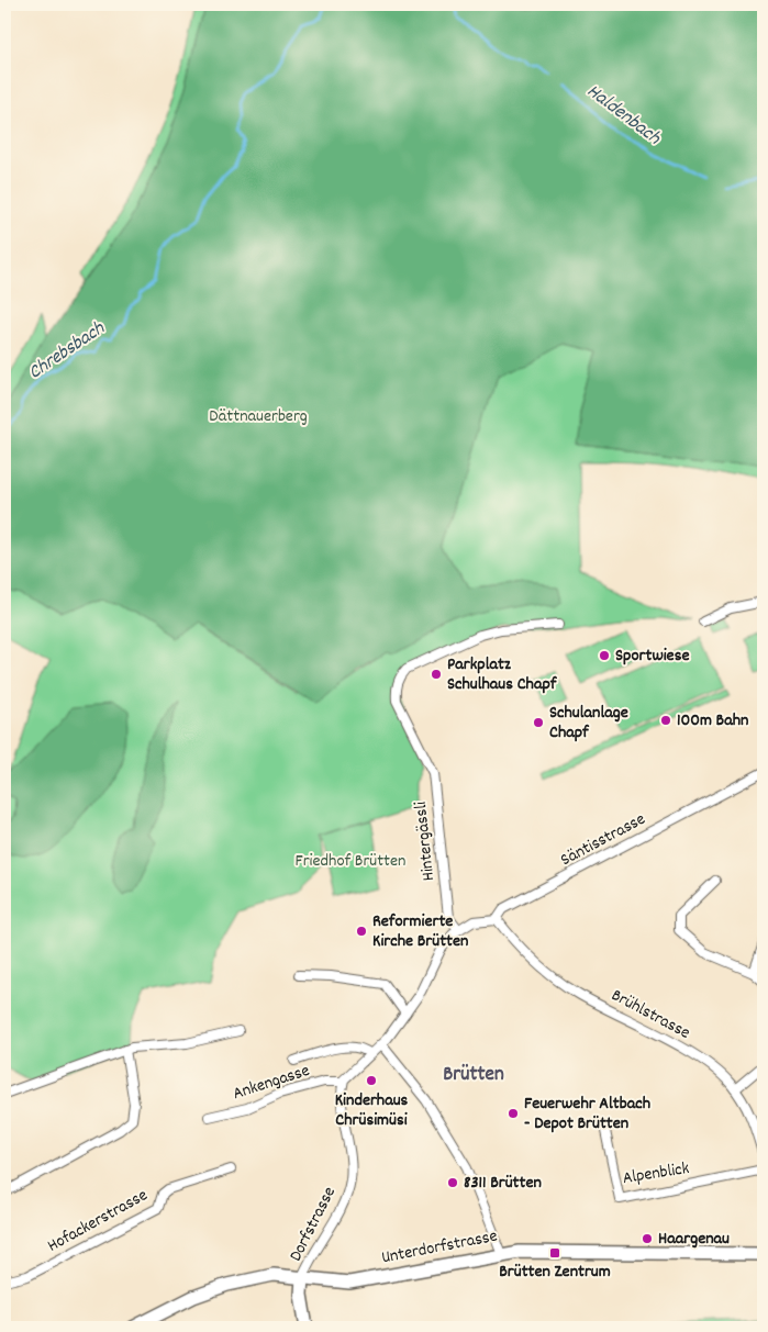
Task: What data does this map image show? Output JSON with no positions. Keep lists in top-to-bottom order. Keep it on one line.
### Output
{"streets":{"street":["Säntisstrasse","Hintergässli","Brühlstrasse","Ankengasse","Alpenblick","Hofackerstrasse","Dorfstrasse","Unterdorfstrasse"]},"crossings":[["Säntisstrasse","Brühlstrasse"],["Ankengasse","Dorfstrasse"],["Dorfstrasse","Unterdorfstrasse"]],"districts":["Brütten"],"water":["Haldenbach","Chrebsbach"],"parks":["Dättnauerberg","Friedhof Brütten"],"places":{"other":["Sportwiese","Parkplatz Schulhaus Chapf","100m Bahn","Schulanlage Chapf","Reformierte Kirche Brütten","Kinderhaus Chrüsimüsi","Feuerwehr Altbach - Depot Brütten","8311 Brütten","Haargenau"],"transit":["Brütten Zentrum"]}}
